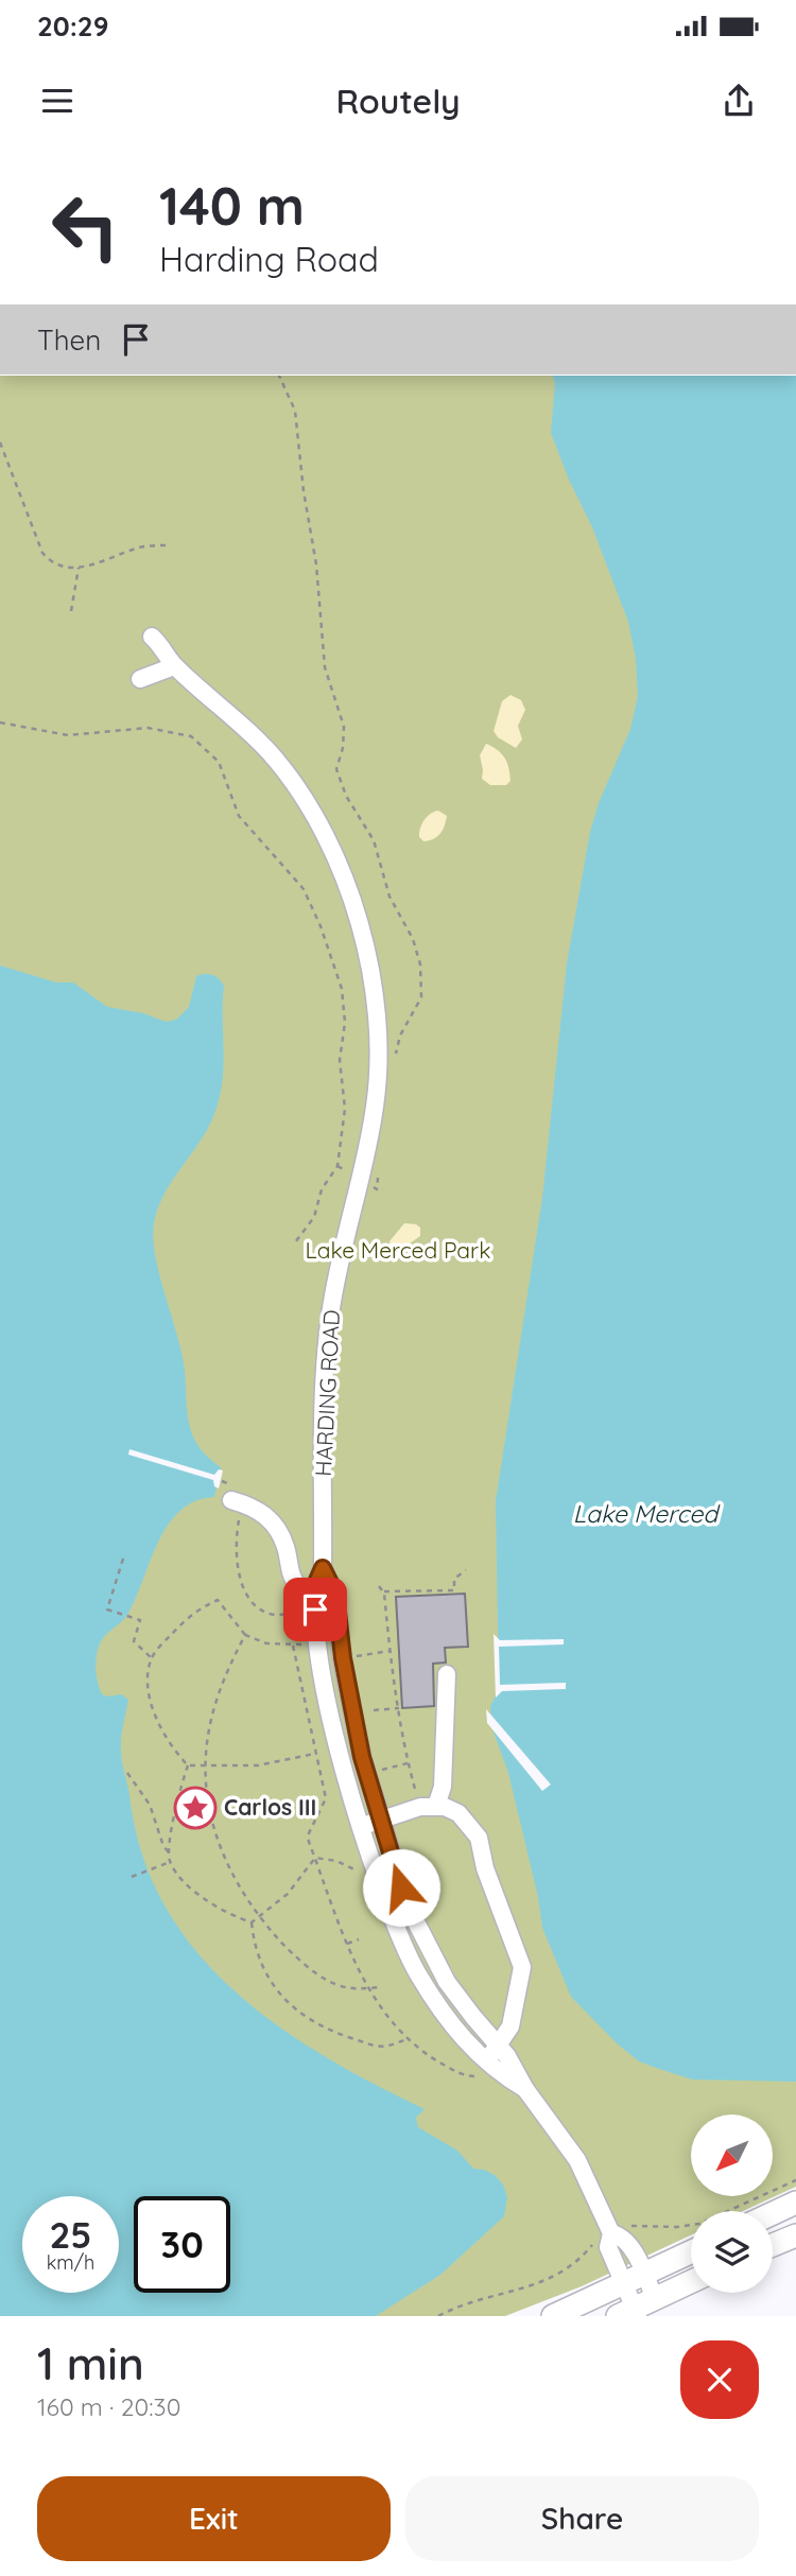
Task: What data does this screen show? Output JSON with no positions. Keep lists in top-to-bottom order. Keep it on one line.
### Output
{"streets":{"street":["HARDING ROAD"]},"water":["Lake Merced"],"parks":["Lake Merced Park"],"places":{"place":["Carlos III"]},"north":"bottom left","page":{"status":"20:29","header":"Routely","turn":["140 m","Harding Road"],"then":"Then","speed":"25 km/h","limit":"30","heading":["1 min","160 m · 20:30"],"buttons":["Exit","Share"]}}
